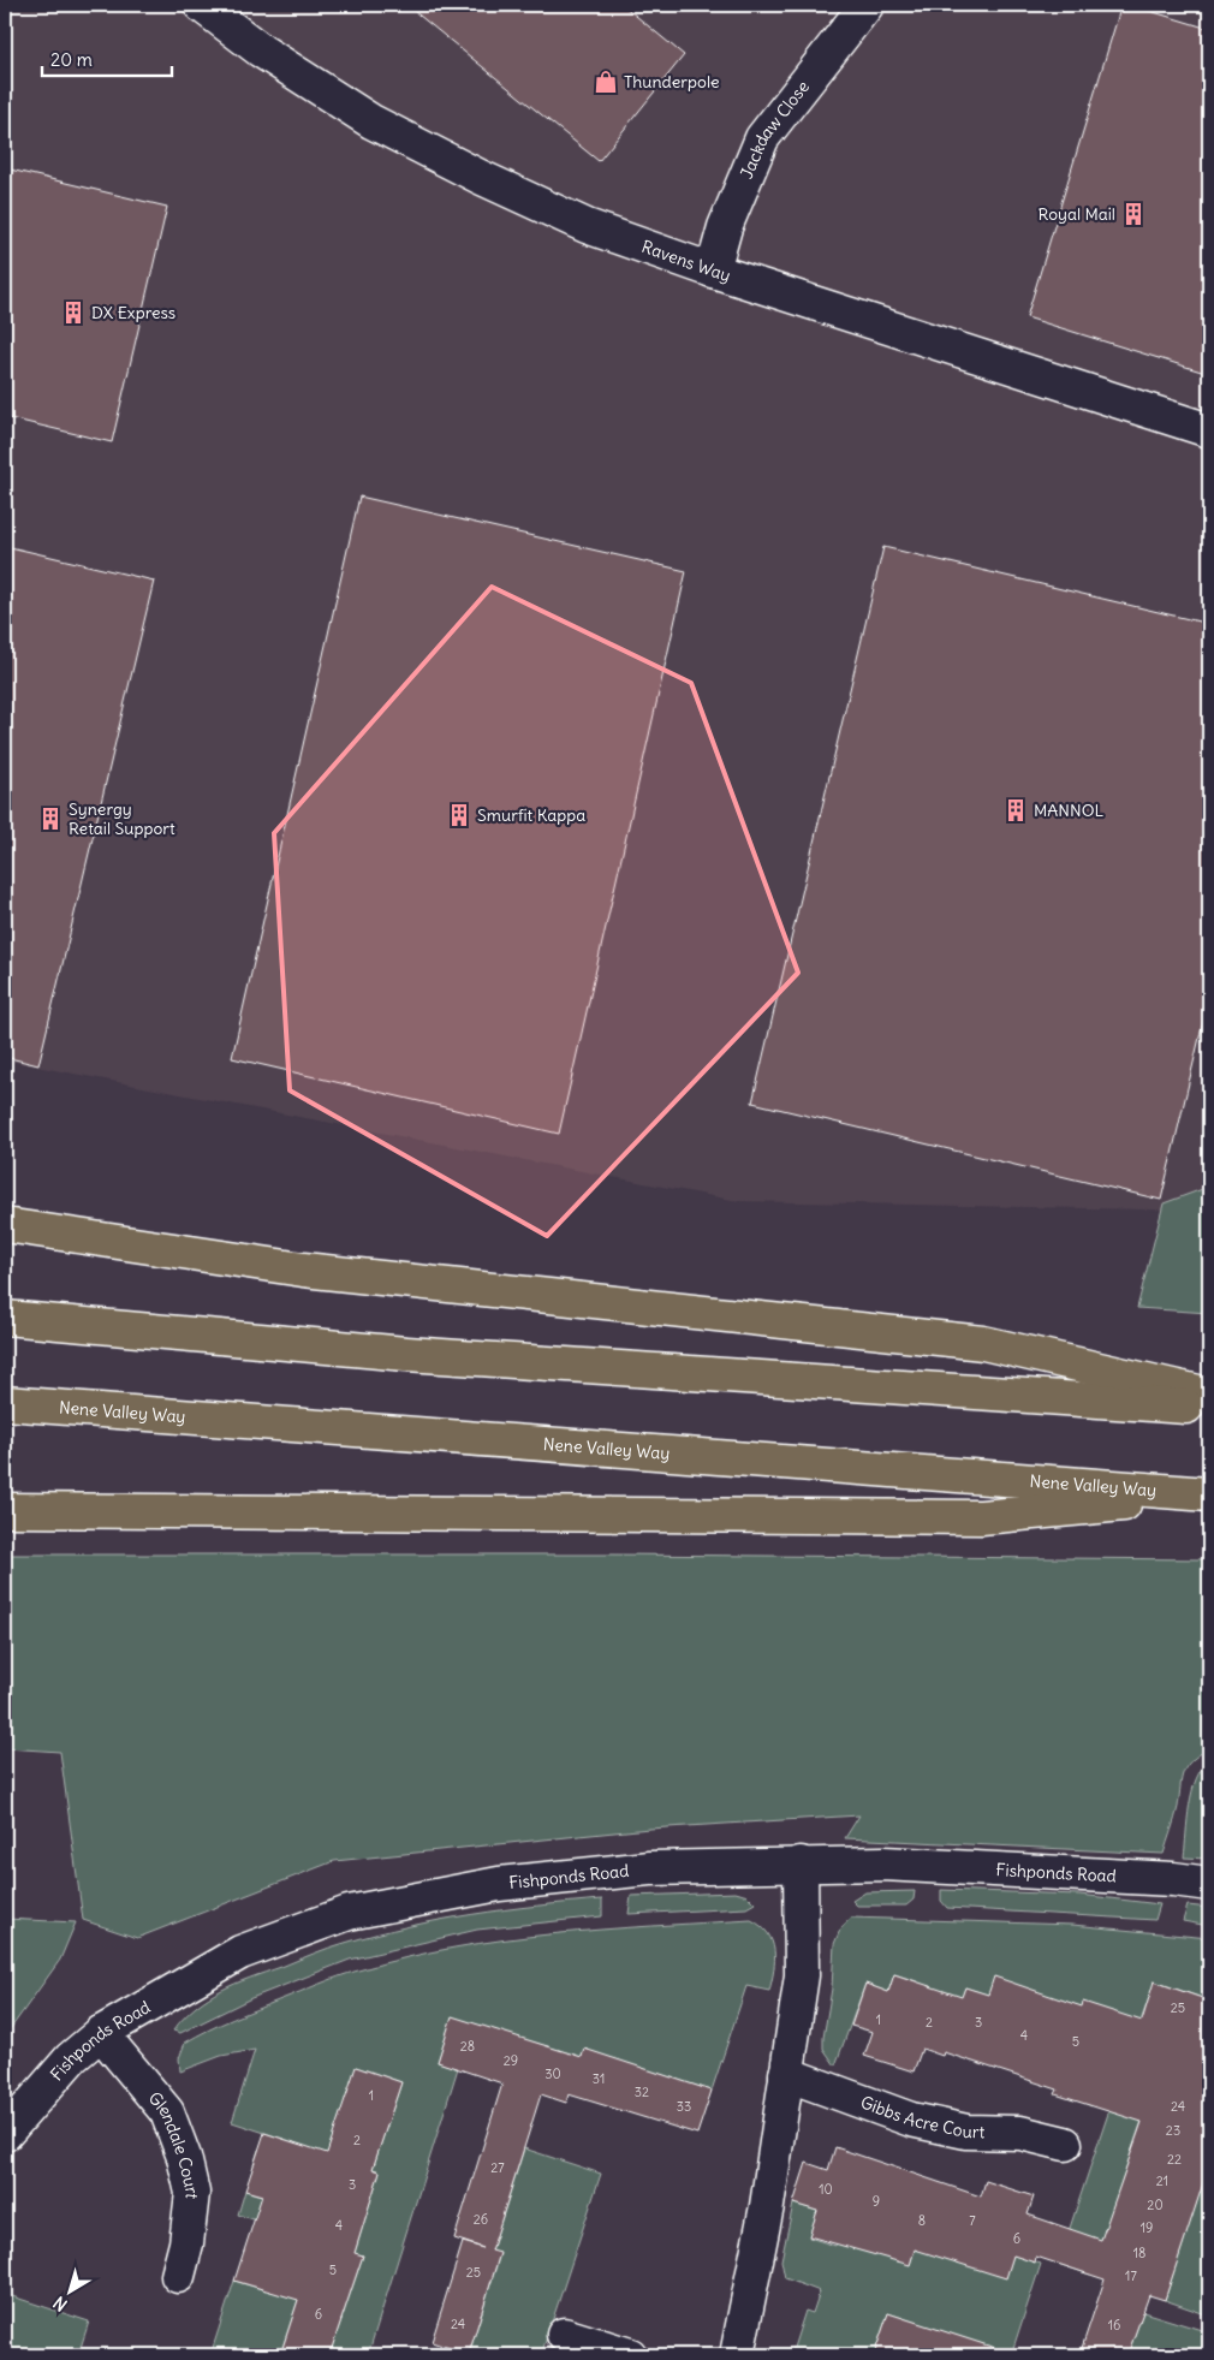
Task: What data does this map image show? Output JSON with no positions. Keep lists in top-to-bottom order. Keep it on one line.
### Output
{"streets":{"highway":["Nene Valley Way"],"street":["Jackdaw Close","Ravens Way","Fishponds Road","Gibbs Acre Court","Glendale Court"]},"crossings":[["Jackdaw Close","Ravens Way"],["Fishponds Road","Glendale Court"]],"places":{"shop":["Thunderpole"],"building":["Royal Mail","DX Express","MANNOL","Smurfit Kappa","Synergy Retail Support"]},"house_numbers":["25","1","2","3","4","5","28","29","30","31","32","1","33","24","23","2","22","27","21","3","10","9","20","26","8","7","4","19","6","18","5","25","17","6","24","16"],"scale_bar":"20 m","north":"bottom left"}
